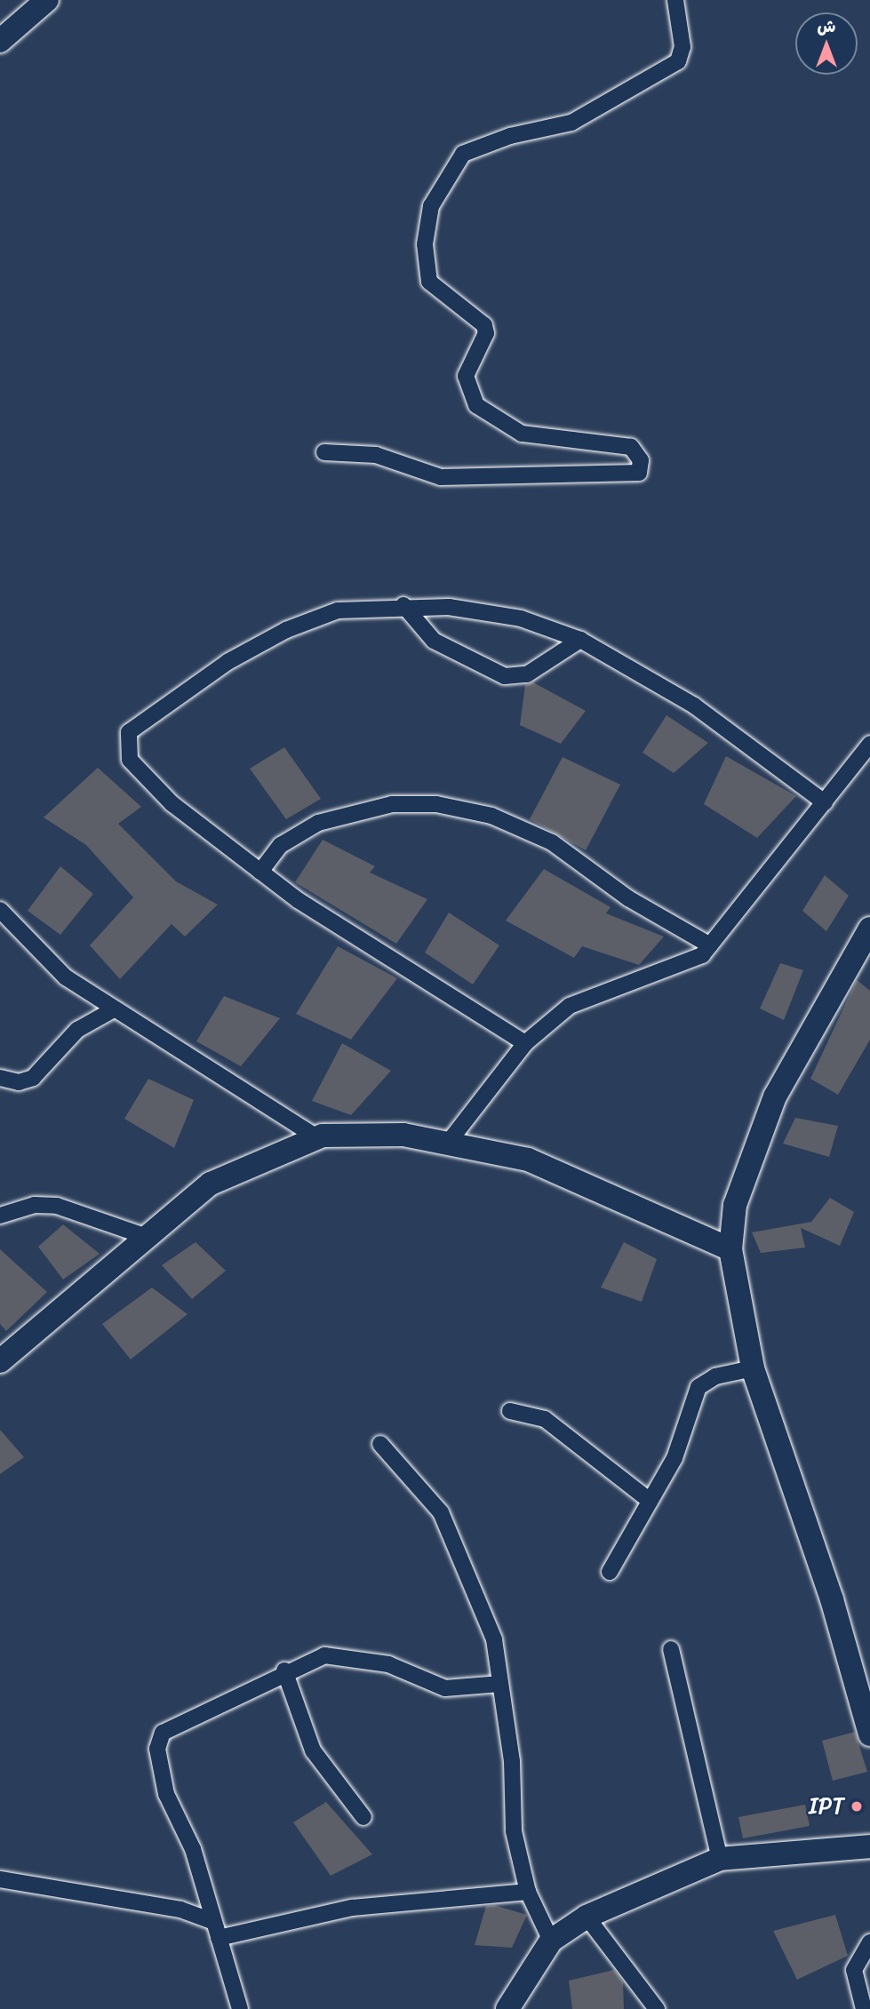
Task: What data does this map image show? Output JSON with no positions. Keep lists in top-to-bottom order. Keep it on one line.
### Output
{"places":["IPT"],"north":"top"}
